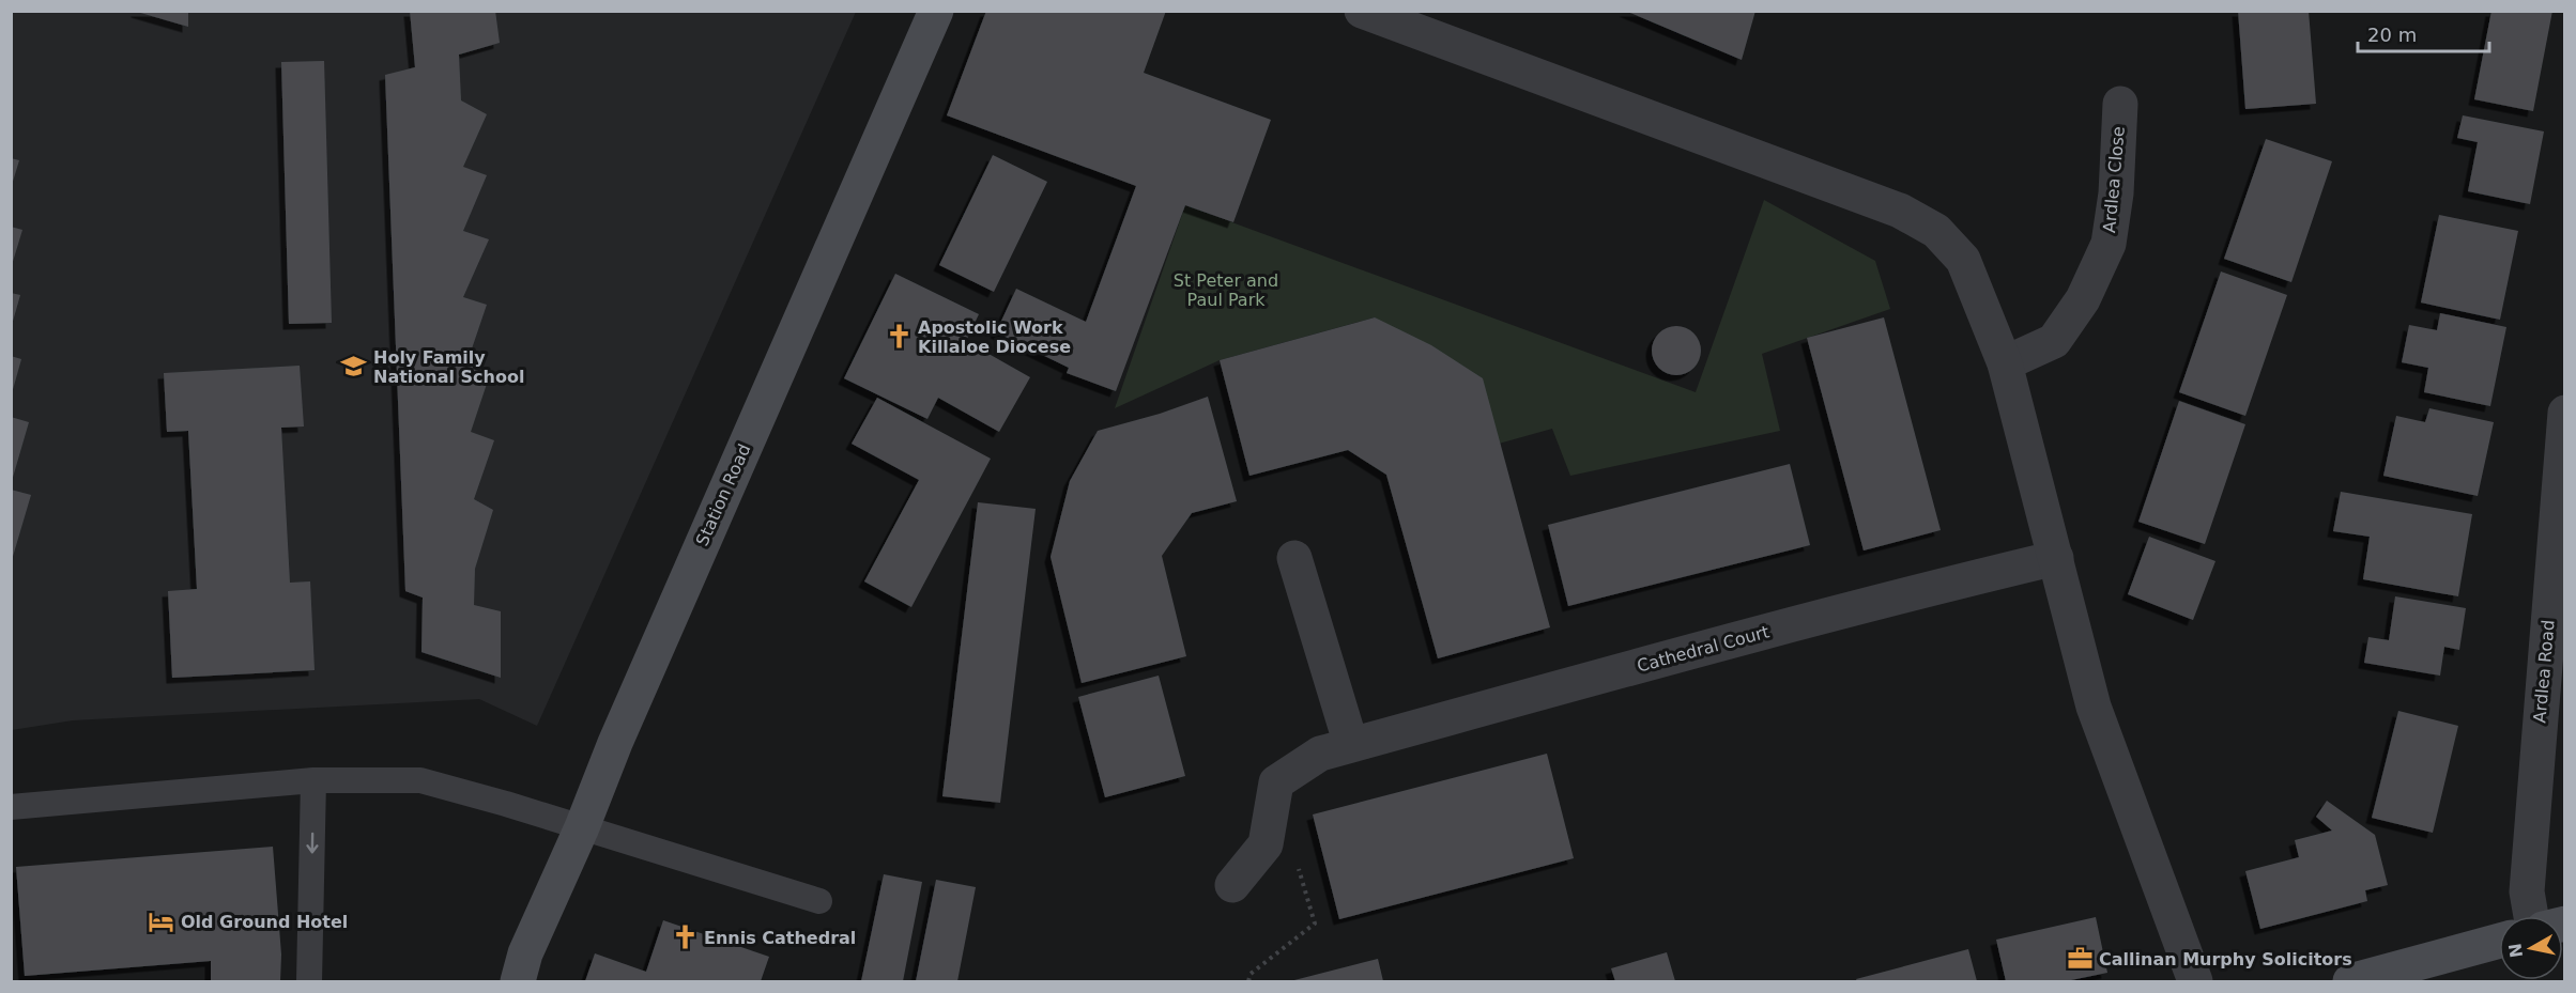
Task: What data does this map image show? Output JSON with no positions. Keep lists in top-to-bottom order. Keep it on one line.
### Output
{"streets":{"main road":["Station Road"],"street":["Ardlea Close","Cathedral Court","Ardlea Road"]},"parks":["St Peter and Paul Park"],"places":{"church":["Apostolic Work Killaloe Diocese","Ennis Cathedral"],"school or university":["Holy Family National School"],"hotel":["Old Ground Hotel"],"office":["Callinan Murphy Solicitors"]},"scale_bar":"20 m","north":"left"}
